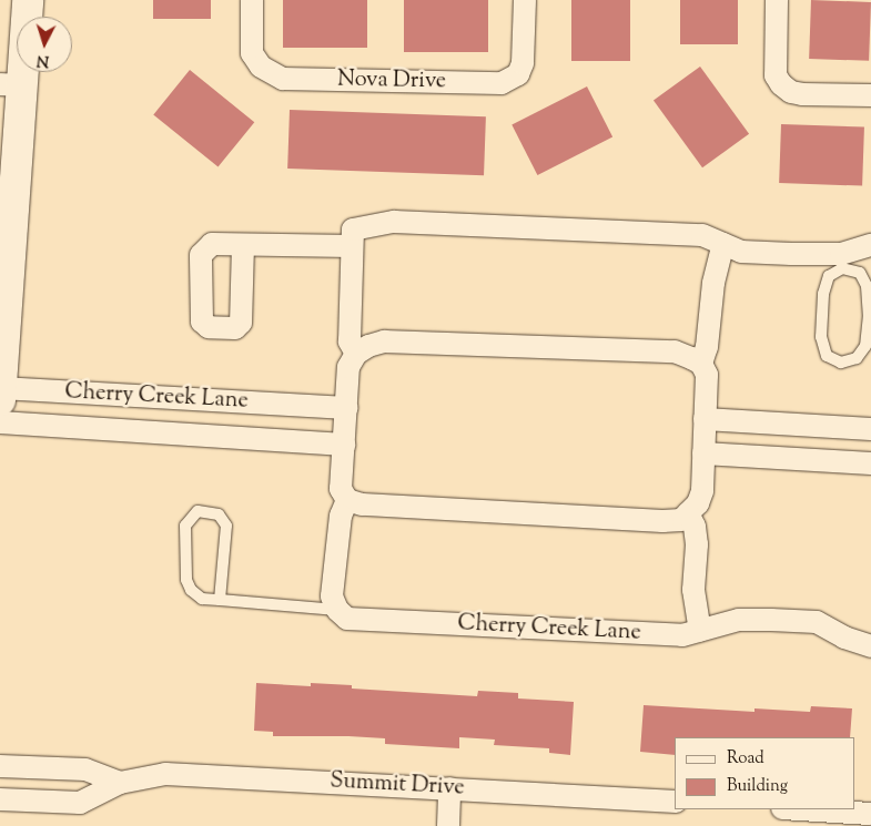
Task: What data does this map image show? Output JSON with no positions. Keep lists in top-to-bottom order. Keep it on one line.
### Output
{"streets":{"street":["Nova Drive","Cherry Creek Lane","Summit Drive"]},"legend":["Road","Building"],"north":"bottom"}
